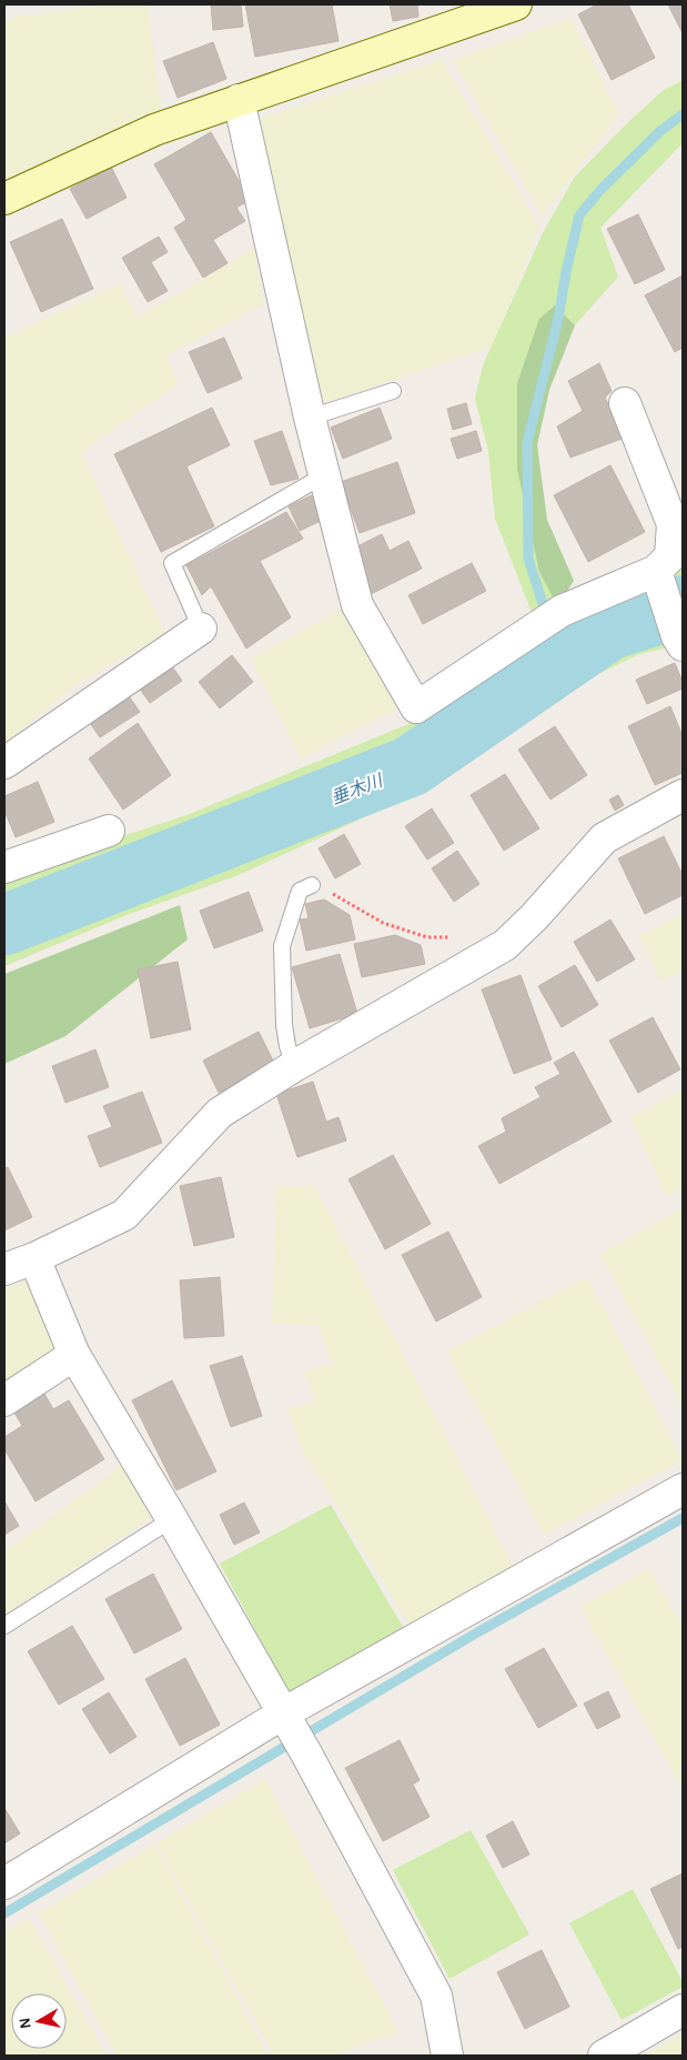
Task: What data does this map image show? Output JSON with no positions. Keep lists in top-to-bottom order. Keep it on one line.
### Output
{"water":["垂木川"],"north":"left"}
